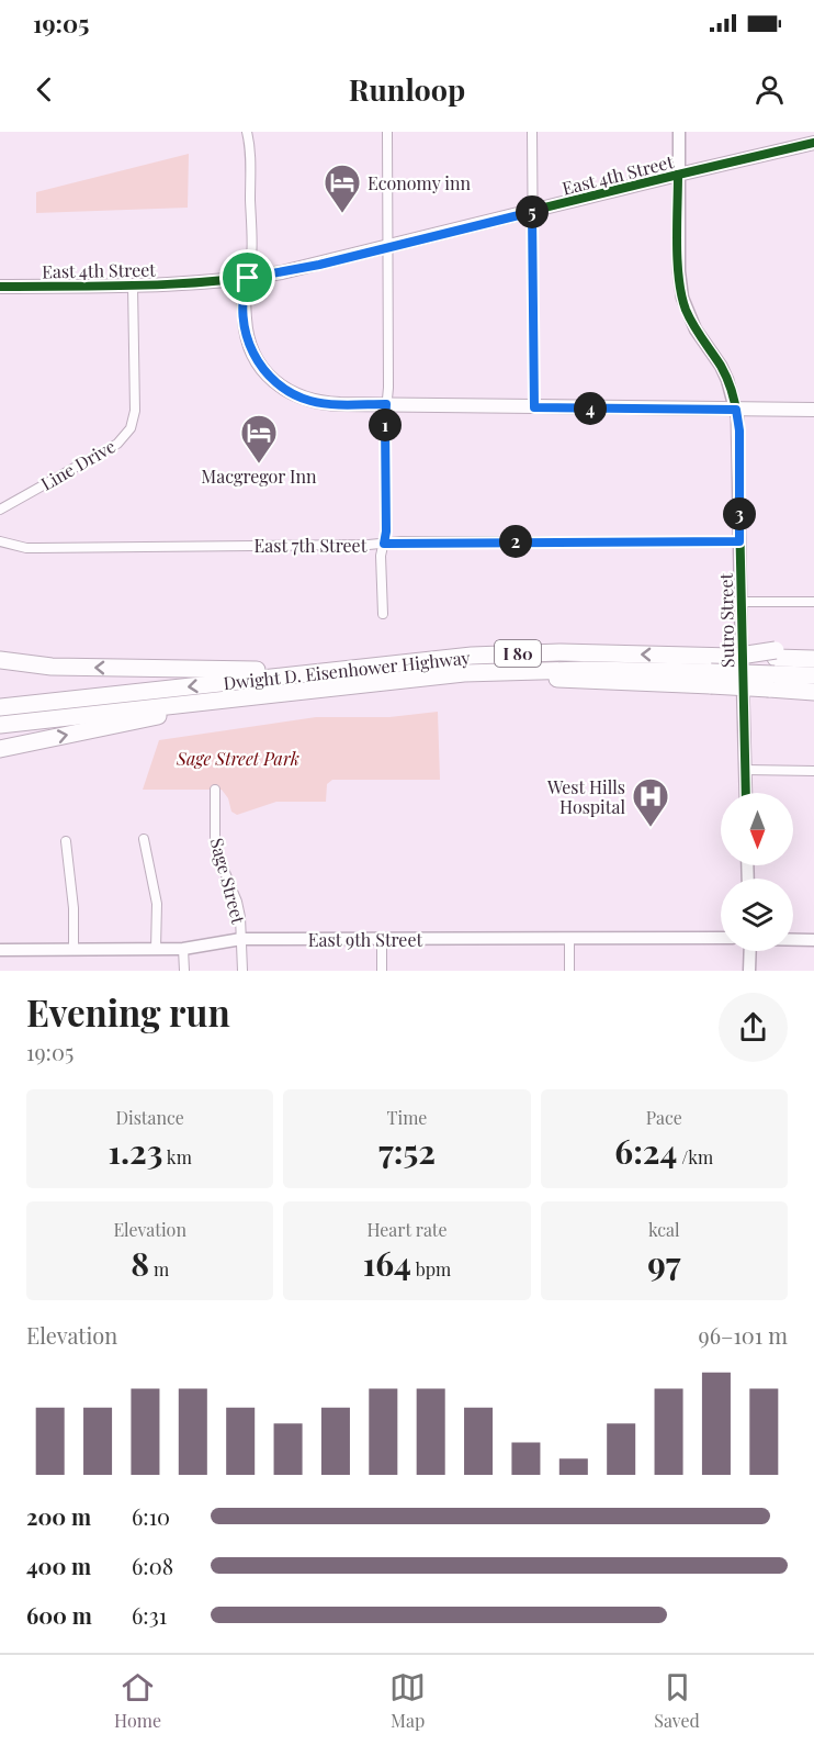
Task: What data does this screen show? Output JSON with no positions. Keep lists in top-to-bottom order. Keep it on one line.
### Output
{"streets":{"highway":["I 80","Dwight D. Eisenhower Highway"],"main road":["East 4th Street"],"street":["Line Drive","East 7th Street","Sutro Street","Sage Street","East 9th Street"]},"crossings":[["East 4th Street","Line Drive"],["East 4th Street","Sutro Street"],["East 7th Street","Sutro Street"],["Sage Street","East 9th Street"]],"parks":["Sage Street Park"],"places":{"hotel":["Economy inn","Macgregor Inn"],"hospital":["West Hills Hospital"]},"north":"bottom","page":{"status":"19:05","header":"Runloop","pins":["5","4","1","3","2"],"heading":["Evening run","19:05"],"stats":[["Distance","1.23 km"],["Time","7:52"],["Pace","6:24 /km"],["Elevation","8 m"],["Heart rate","164 bpm"],["kcal","97"]],"chart":["Elevation","96–101 m"],"list":[{"name":"200 m","note":"6:10"},{"name":"400 m","note":"6:08"},{"name":"600 m","note":"6:31"}],"tabs":["Home","Map","Saved"]}}
